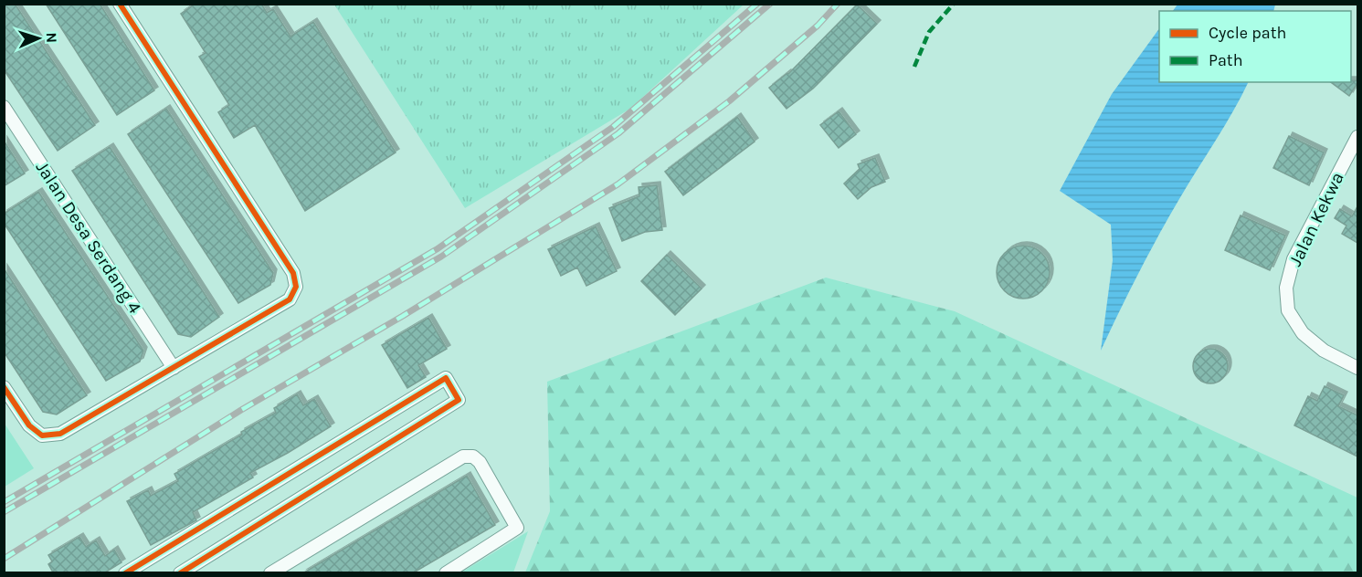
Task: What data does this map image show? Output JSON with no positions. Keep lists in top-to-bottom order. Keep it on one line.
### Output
{"streets":{"street":["Jalan Kekwa","Jalan Desa Serdang 4"]},"legend":["Cycle path","Path"],"north":"right"}
